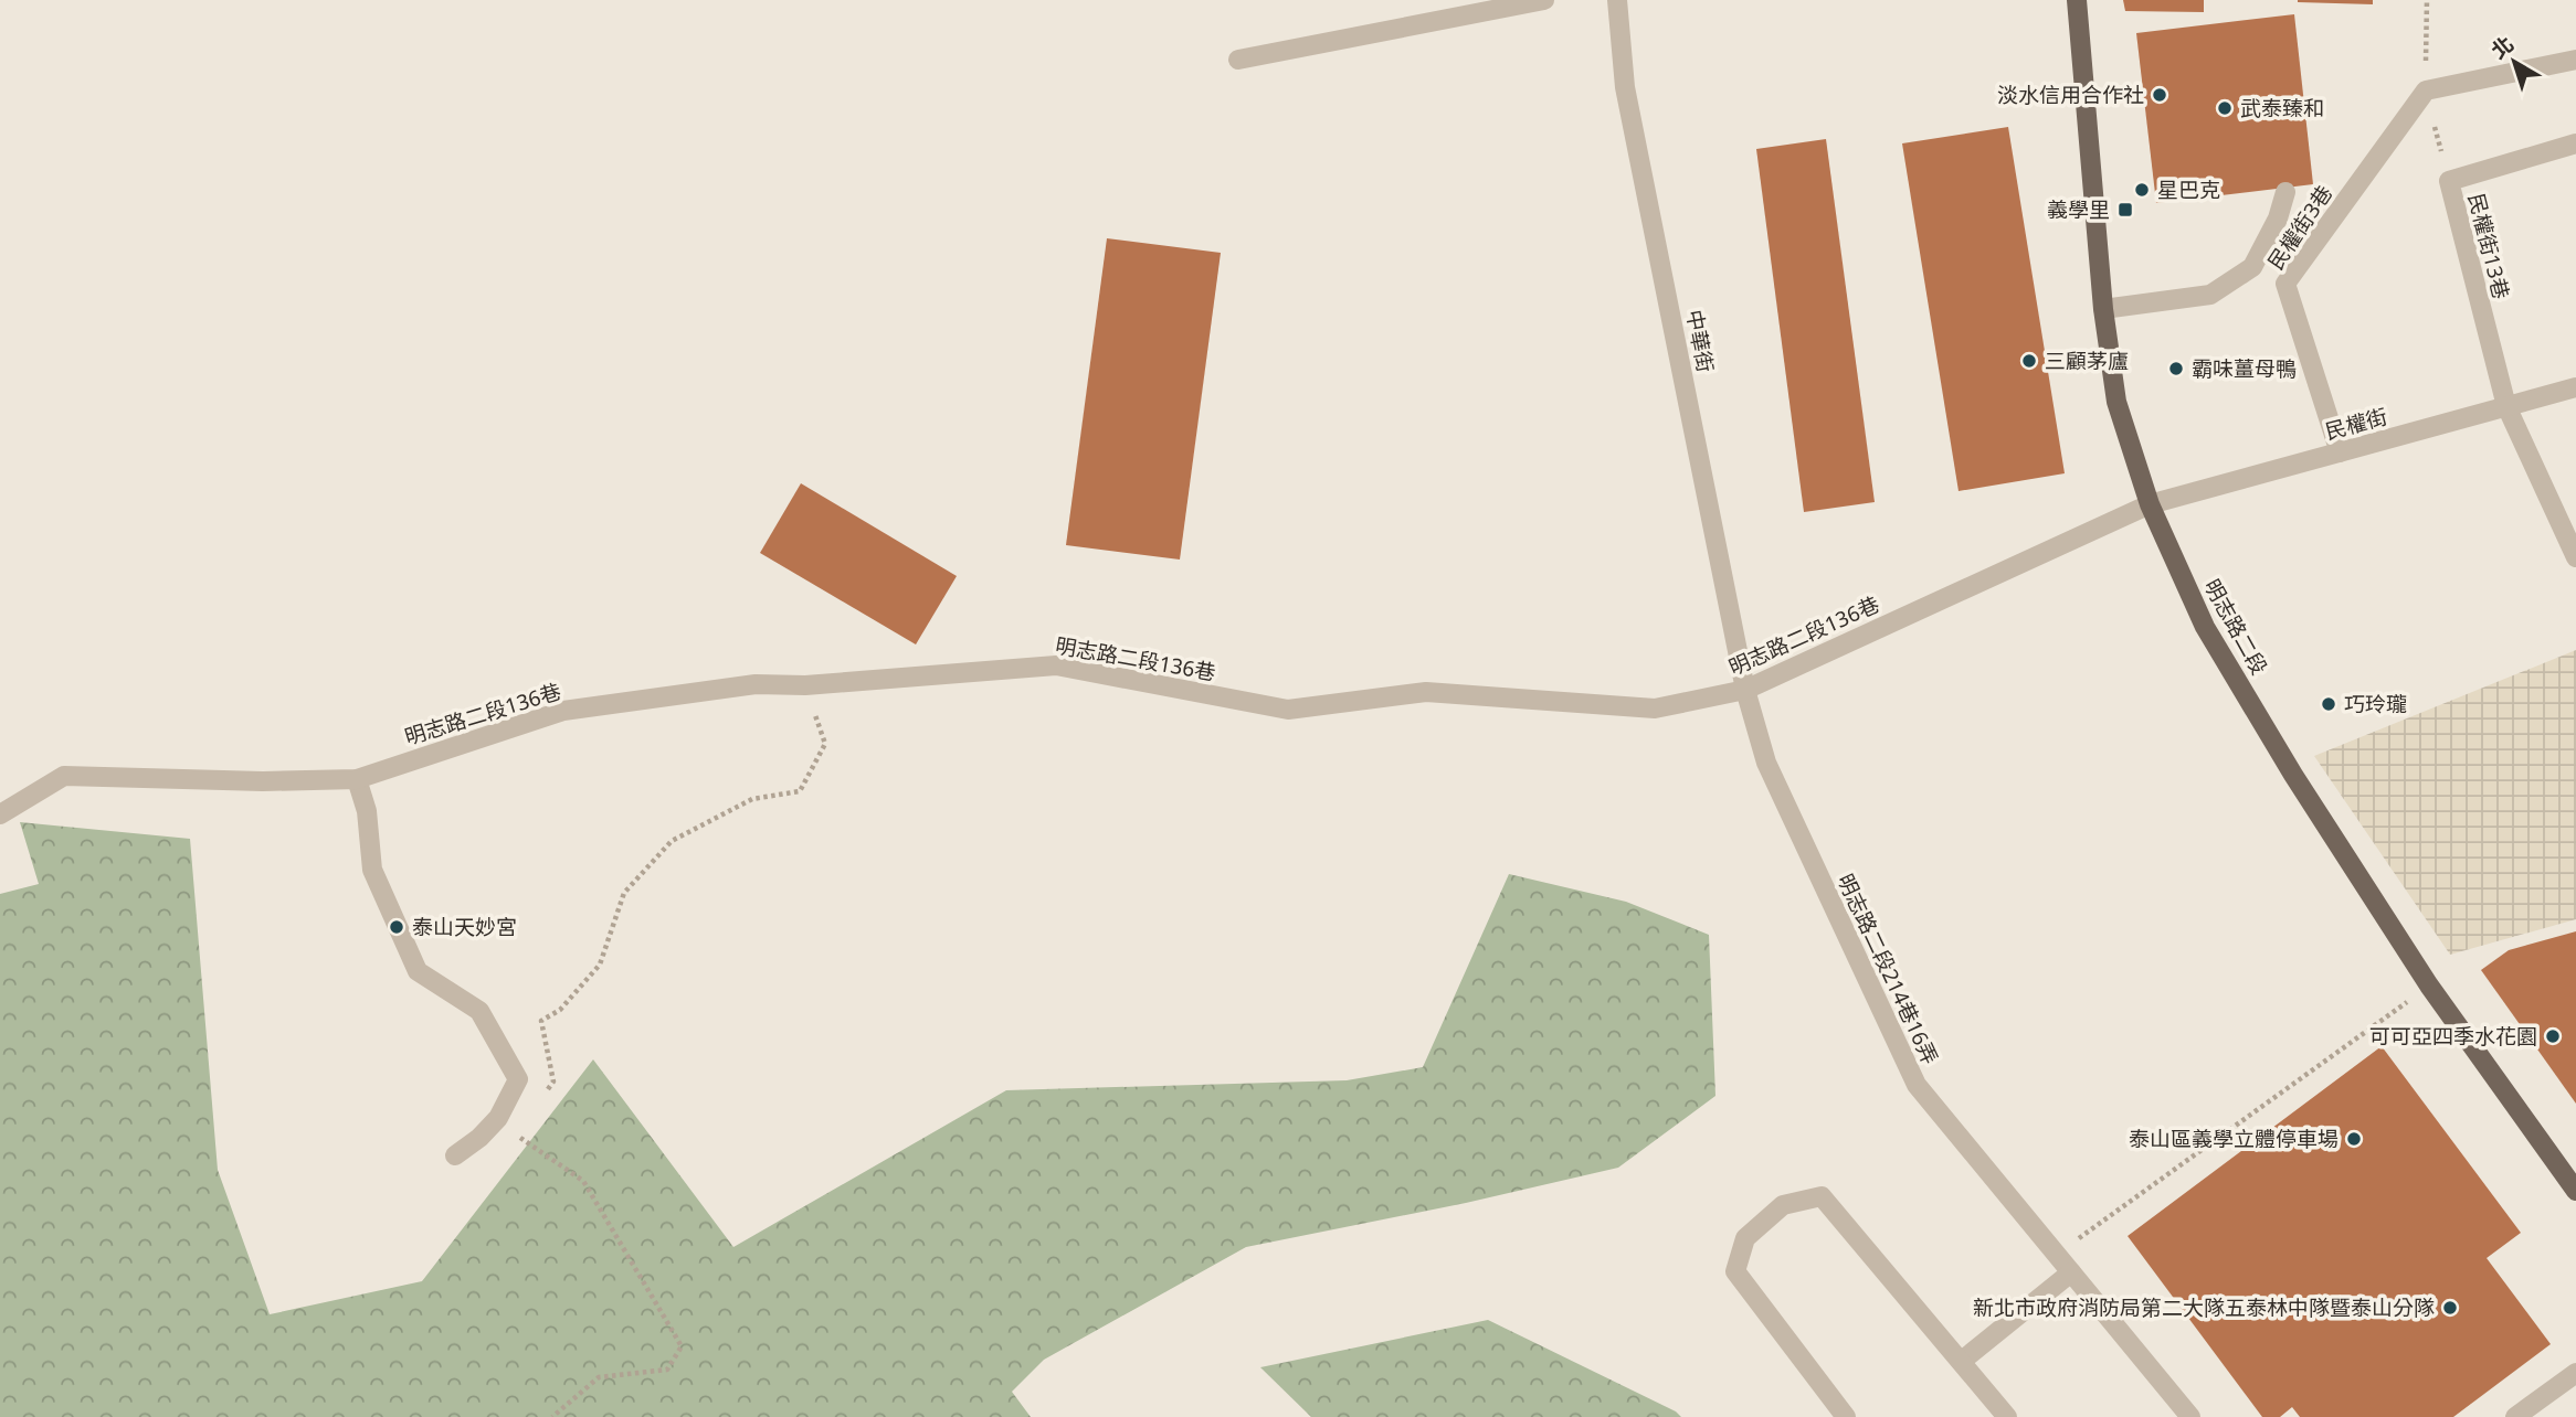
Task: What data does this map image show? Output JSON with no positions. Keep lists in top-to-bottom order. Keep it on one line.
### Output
{"streets":{"main road":["明志路二段"],"street":["民權街3巷","民權街13巷","中華街","民權街","明志路二段136巷","明志路二段214巷16弄"]},"crossings":[["民權街3巷","民權街"],["民權街13巷","民權街"],["中華街","明志路二段136巷"],["中華街","明志路二段214巷16弄"],["民權街","明志路二段"],["民權街","明志路二段136巷"],["明志路二段","明志路二段136巷"],["明志路二段136巷","明志路二段214巷16弄"]],"places":{"other":["淡水信用合作社","武泰臻和","星巴克","三顧茅廬","霸味薑母鴨","巧玲瓏","泰山天妙宮","可可亞四季水花園","泰山區義學立體停車場","新北市政府消防局第二大隊五泰林中隊暨泰山分隊"],"transit":["義學里"]},"north":"top left"}
